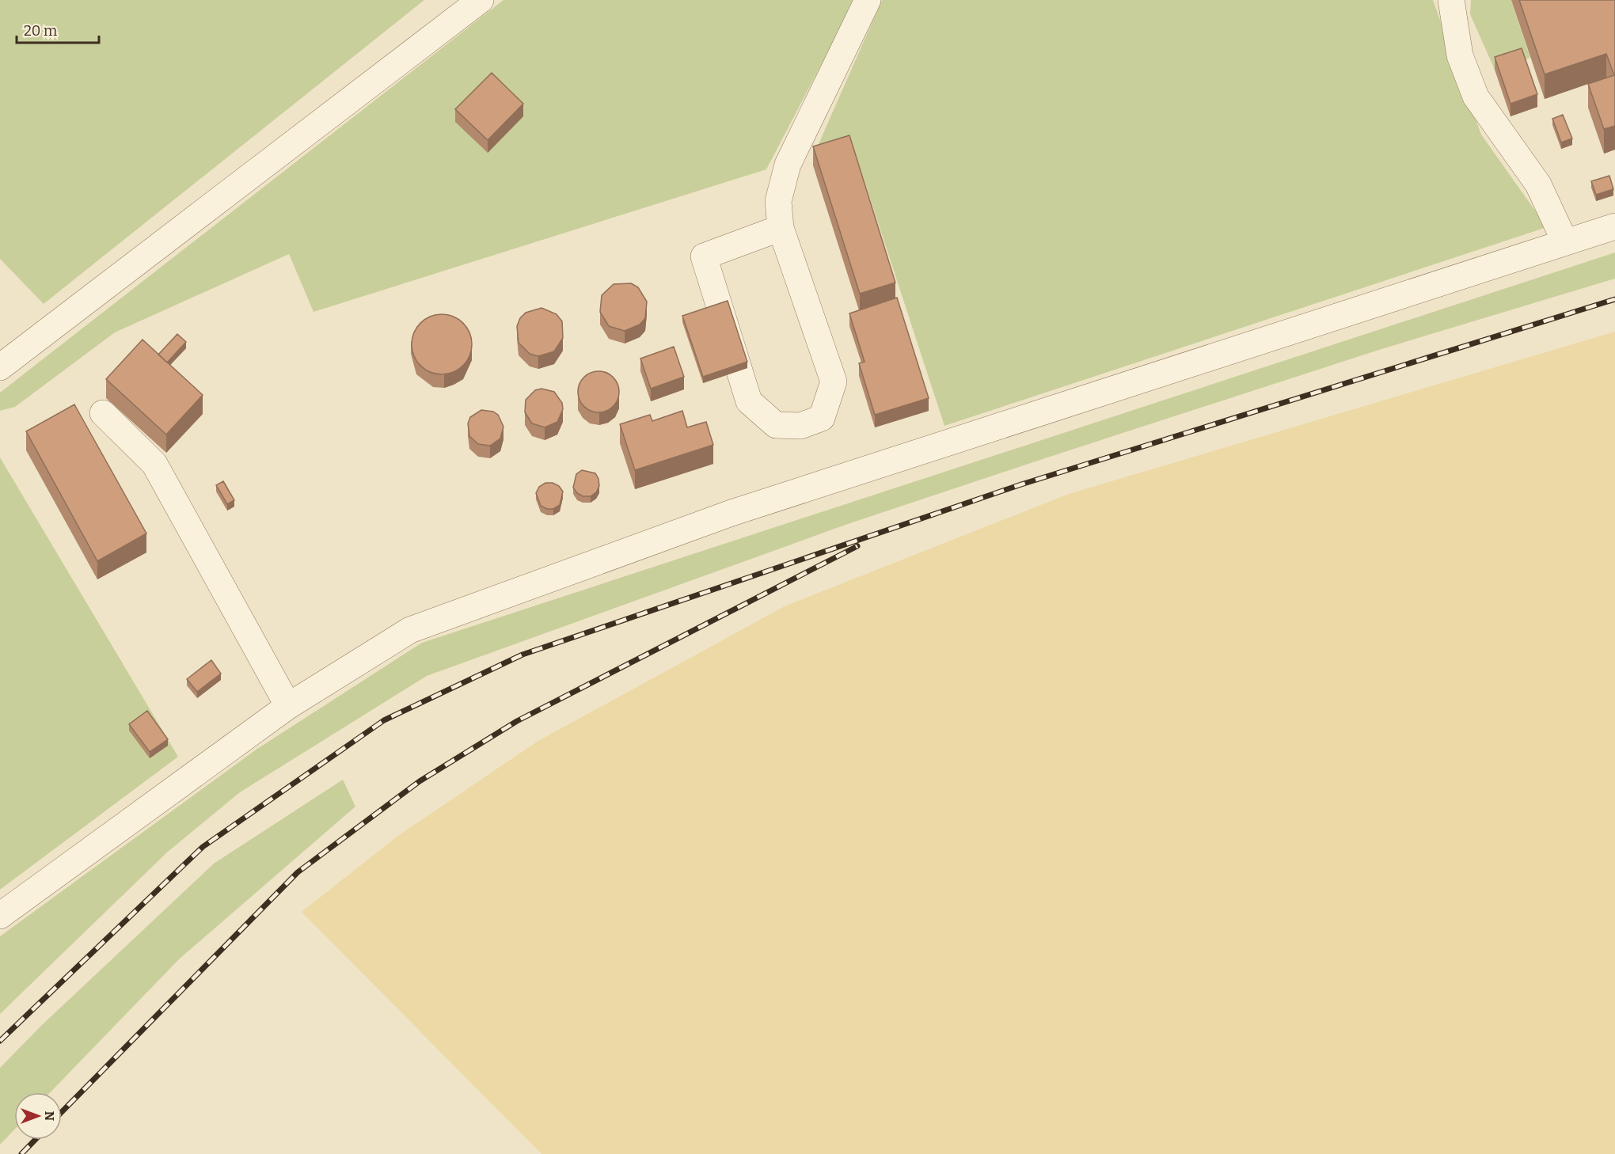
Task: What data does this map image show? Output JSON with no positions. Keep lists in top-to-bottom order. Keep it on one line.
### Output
{"scale_bar":"20 m","north":"right"}
